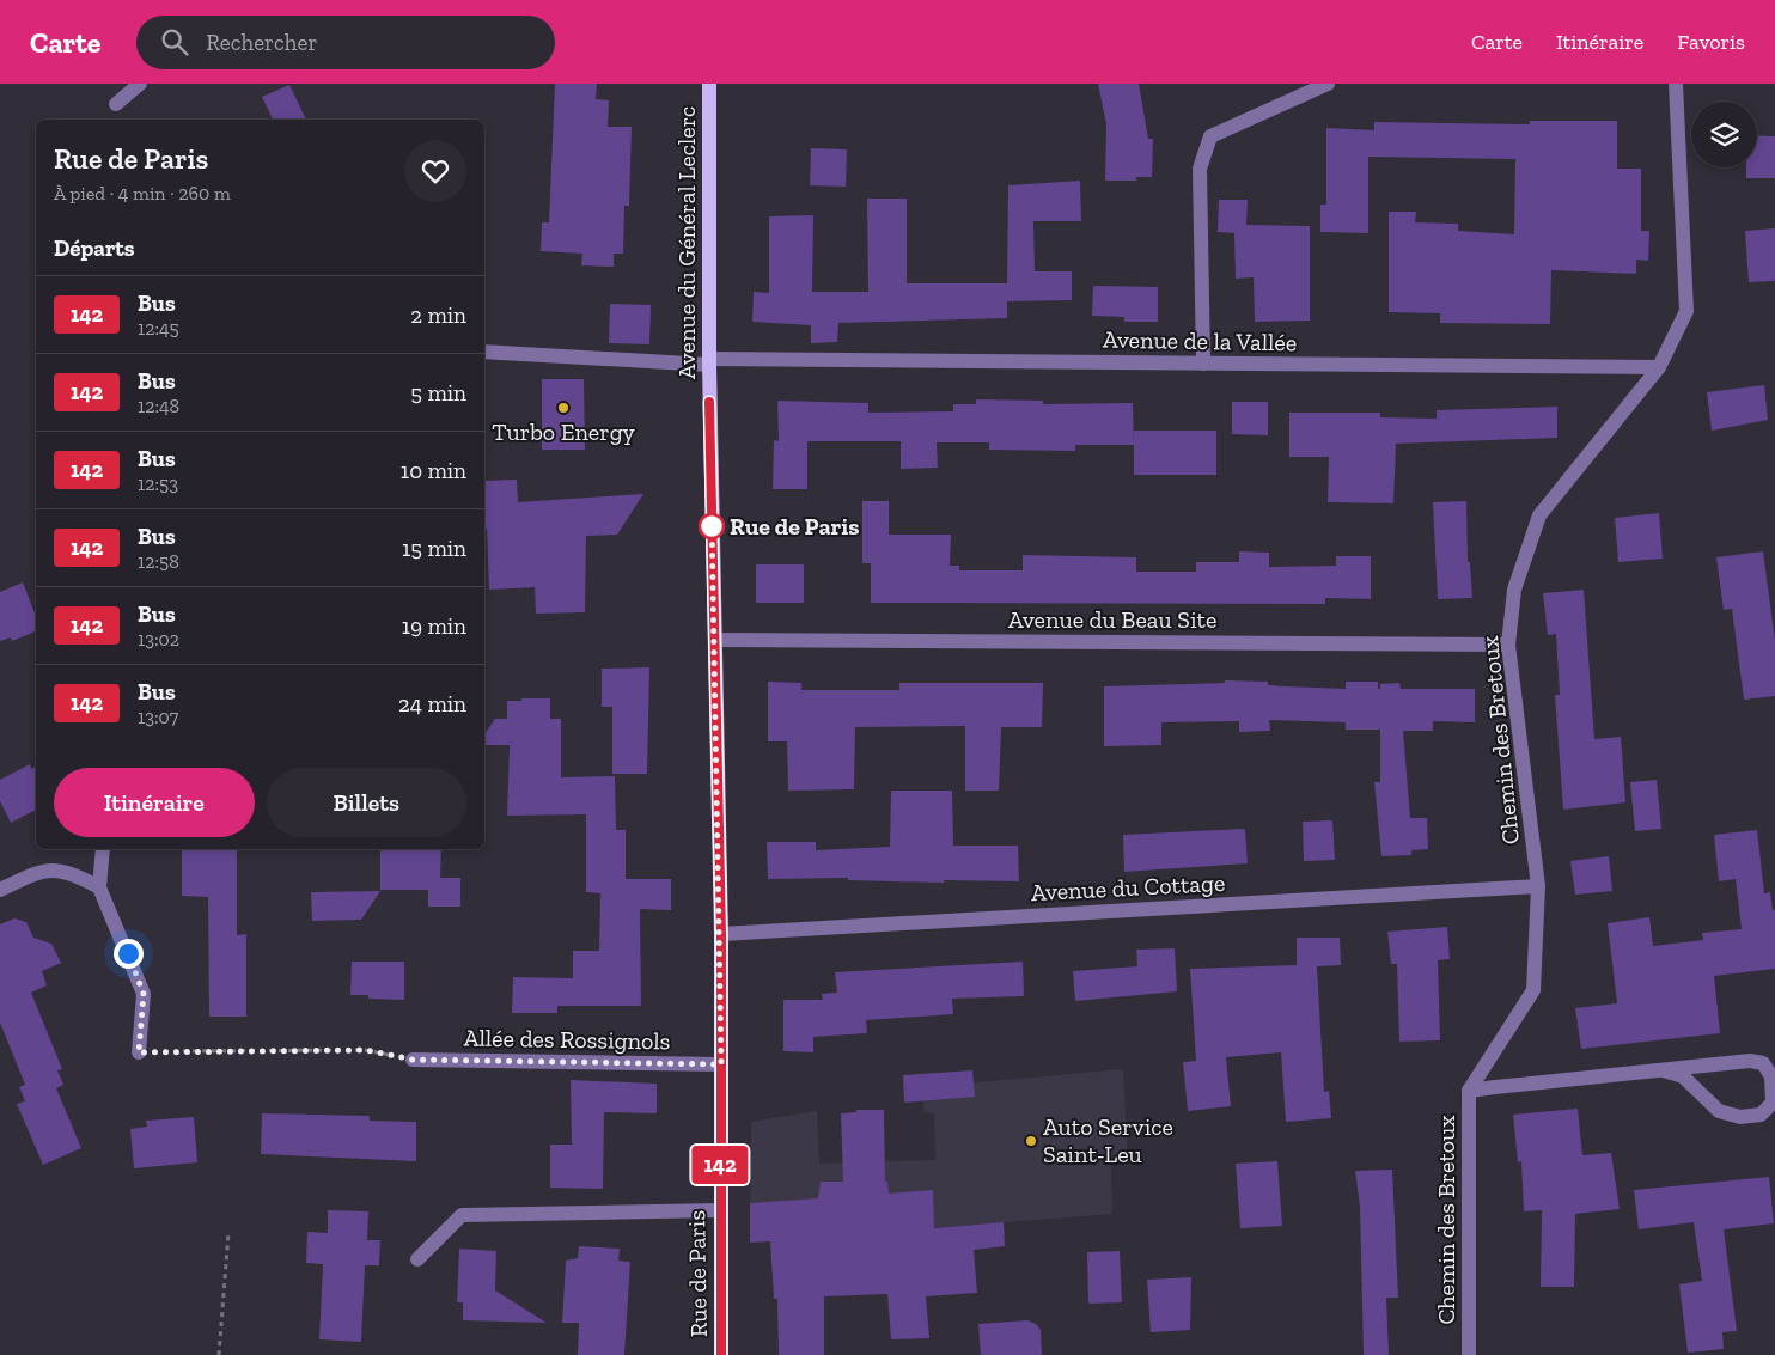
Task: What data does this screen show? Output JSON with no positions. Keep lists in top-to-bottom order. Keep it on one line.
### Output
{"streets":{"main road":["Avenue du Général Leclerc","Rue de Paris"],"street":["Avenue de la Vallée","Avenue du Beau Site","Chemin des Bretoux","Avenue du Cottage","Allée des Rossignols"]},"crossings":[["Avenue du Général Leclerc","Avenue de la Vallée"],["Avenue du Général Leclerc","Rue de Paris"],["Avenue de la Vallée","Chemin des Bretoux"],["Avenue du Beau Site","Chemin des Bretoux"],["Avenue du Beau Site","Rue de Paris"],["Chemin des Bretoux","Avenue du Cottage"],["Avenue du Cottage","Rue de Paris"],["Allée des Rossignols","Rue de Paris"]],"places":["Turbo Energy","Rue de Paris","Auto Service Saint-Leu"],"lines":["bus line 142"],"page":{"header":"Carte","search":"Rechercher","nav":["Carte","Itinéraire","Favoris"],"on_map":"142","heading":[["Rue de Paris","À pied · 4 min · 260 m"],"Départs"],"list":[{"mark":"142","name":"Bus","note":"12:45","value":"2 min"},{"mark":"142","name":"Bus","note":"12:48","value":"5 min"},{"mark":"142","name":"Bus","note":"12:53","value":"10 min"},{"mark":"142","name":"Bus","note":"12:58","value":"15 min"},{"mark":"142","name":"Bus","note":"13:02","value":"19 min"},{"mark":"142","name":"Bus","note":"13:07","value":"24 min"}],"buttons":["Itinéraire","Billets"]}}
